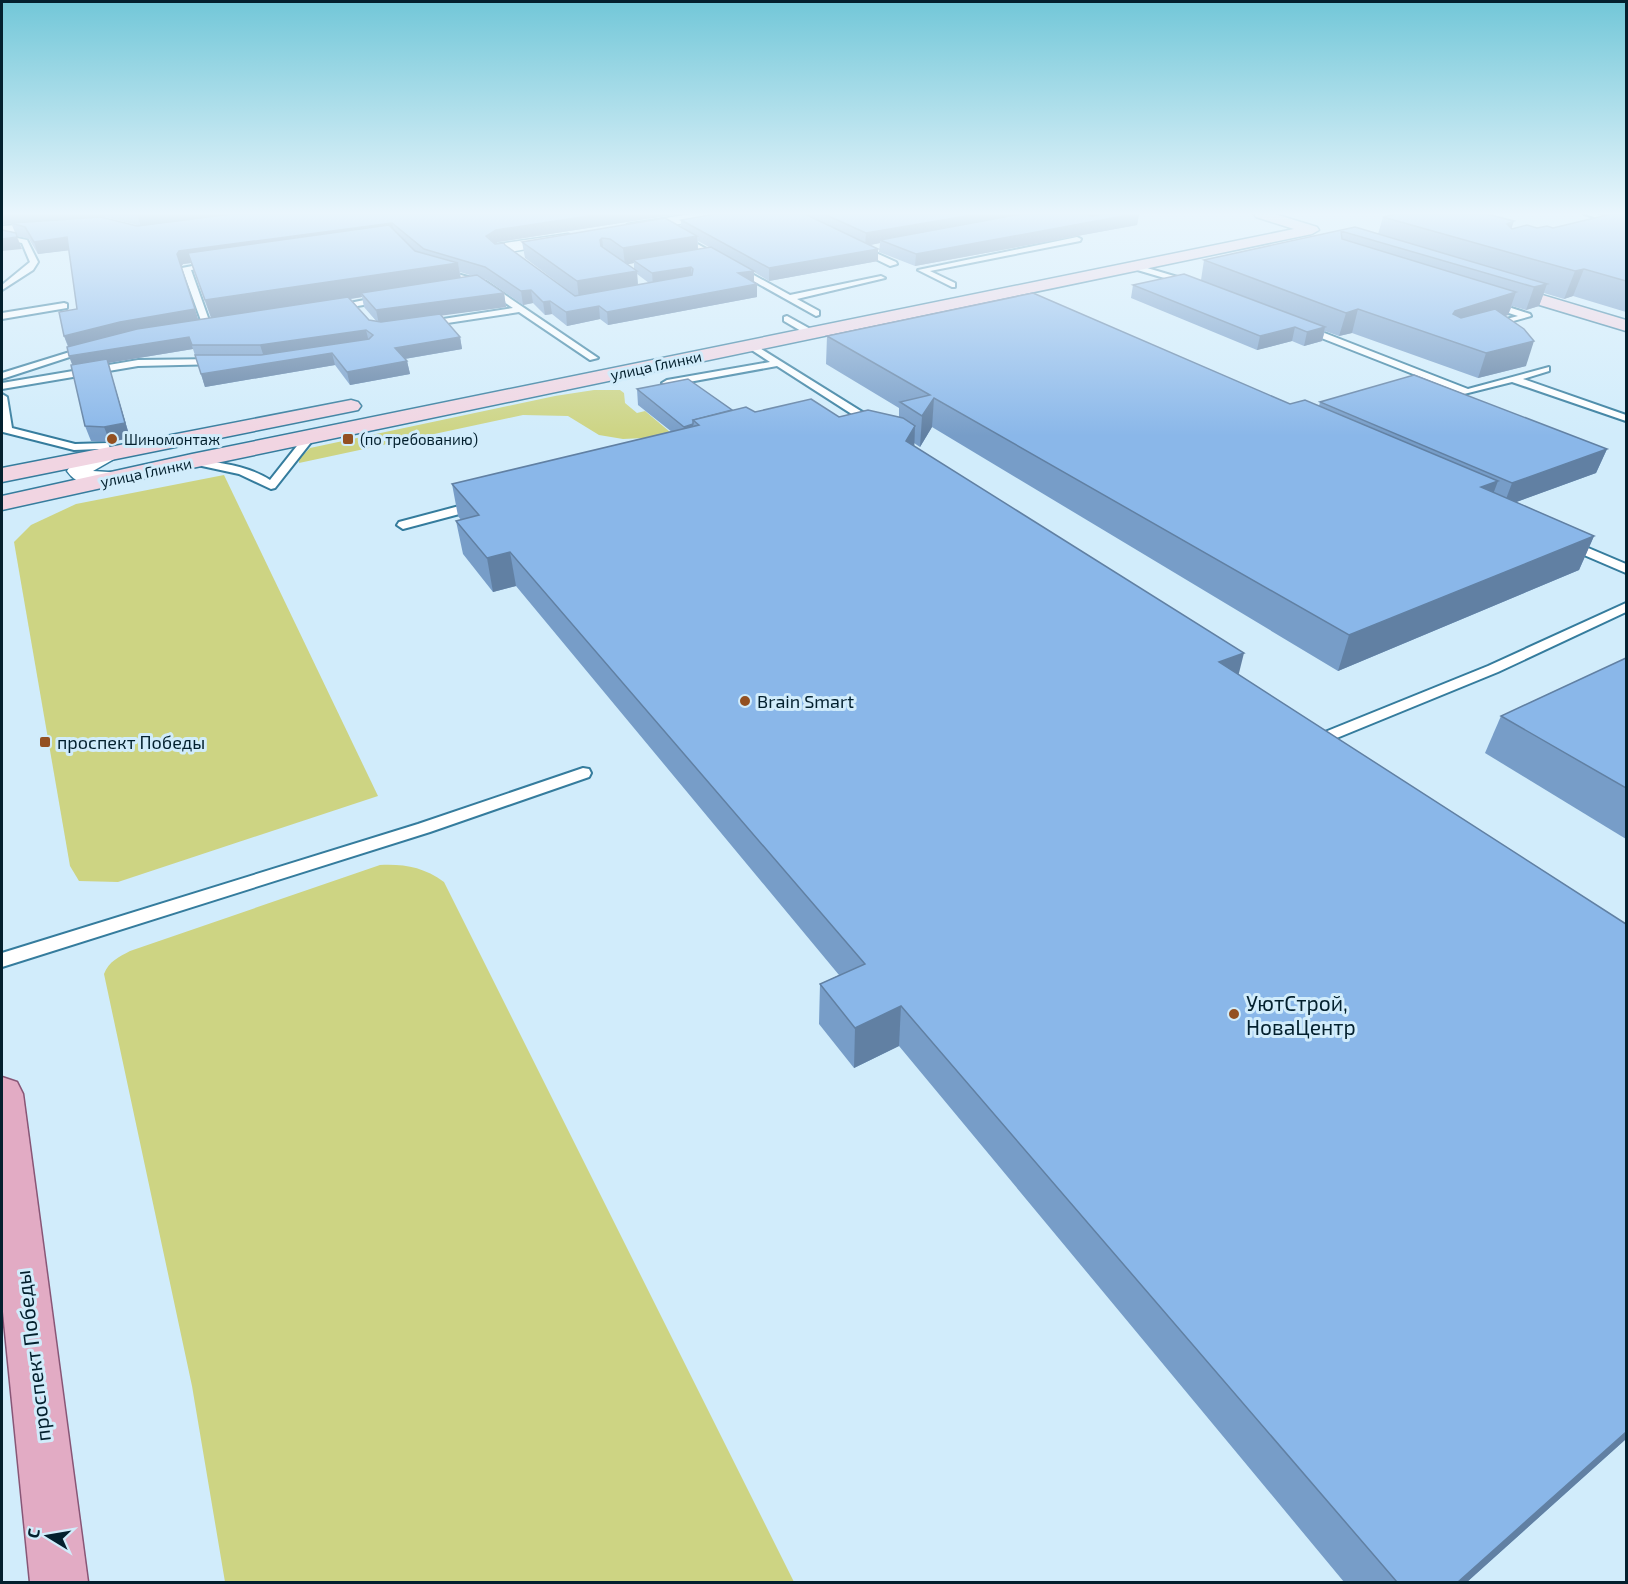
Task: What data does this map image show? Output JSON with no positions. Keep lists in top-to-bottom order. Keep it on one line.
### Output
{"streets":{"main road":["улица Глинки","проспект Победы"]},"places":{"other":["Шиномонтаж","Brain Smart","УютСтрой, НоваЦентр"],"transit":["(по требованию)","проспект Победы"]},"north":"left"}
